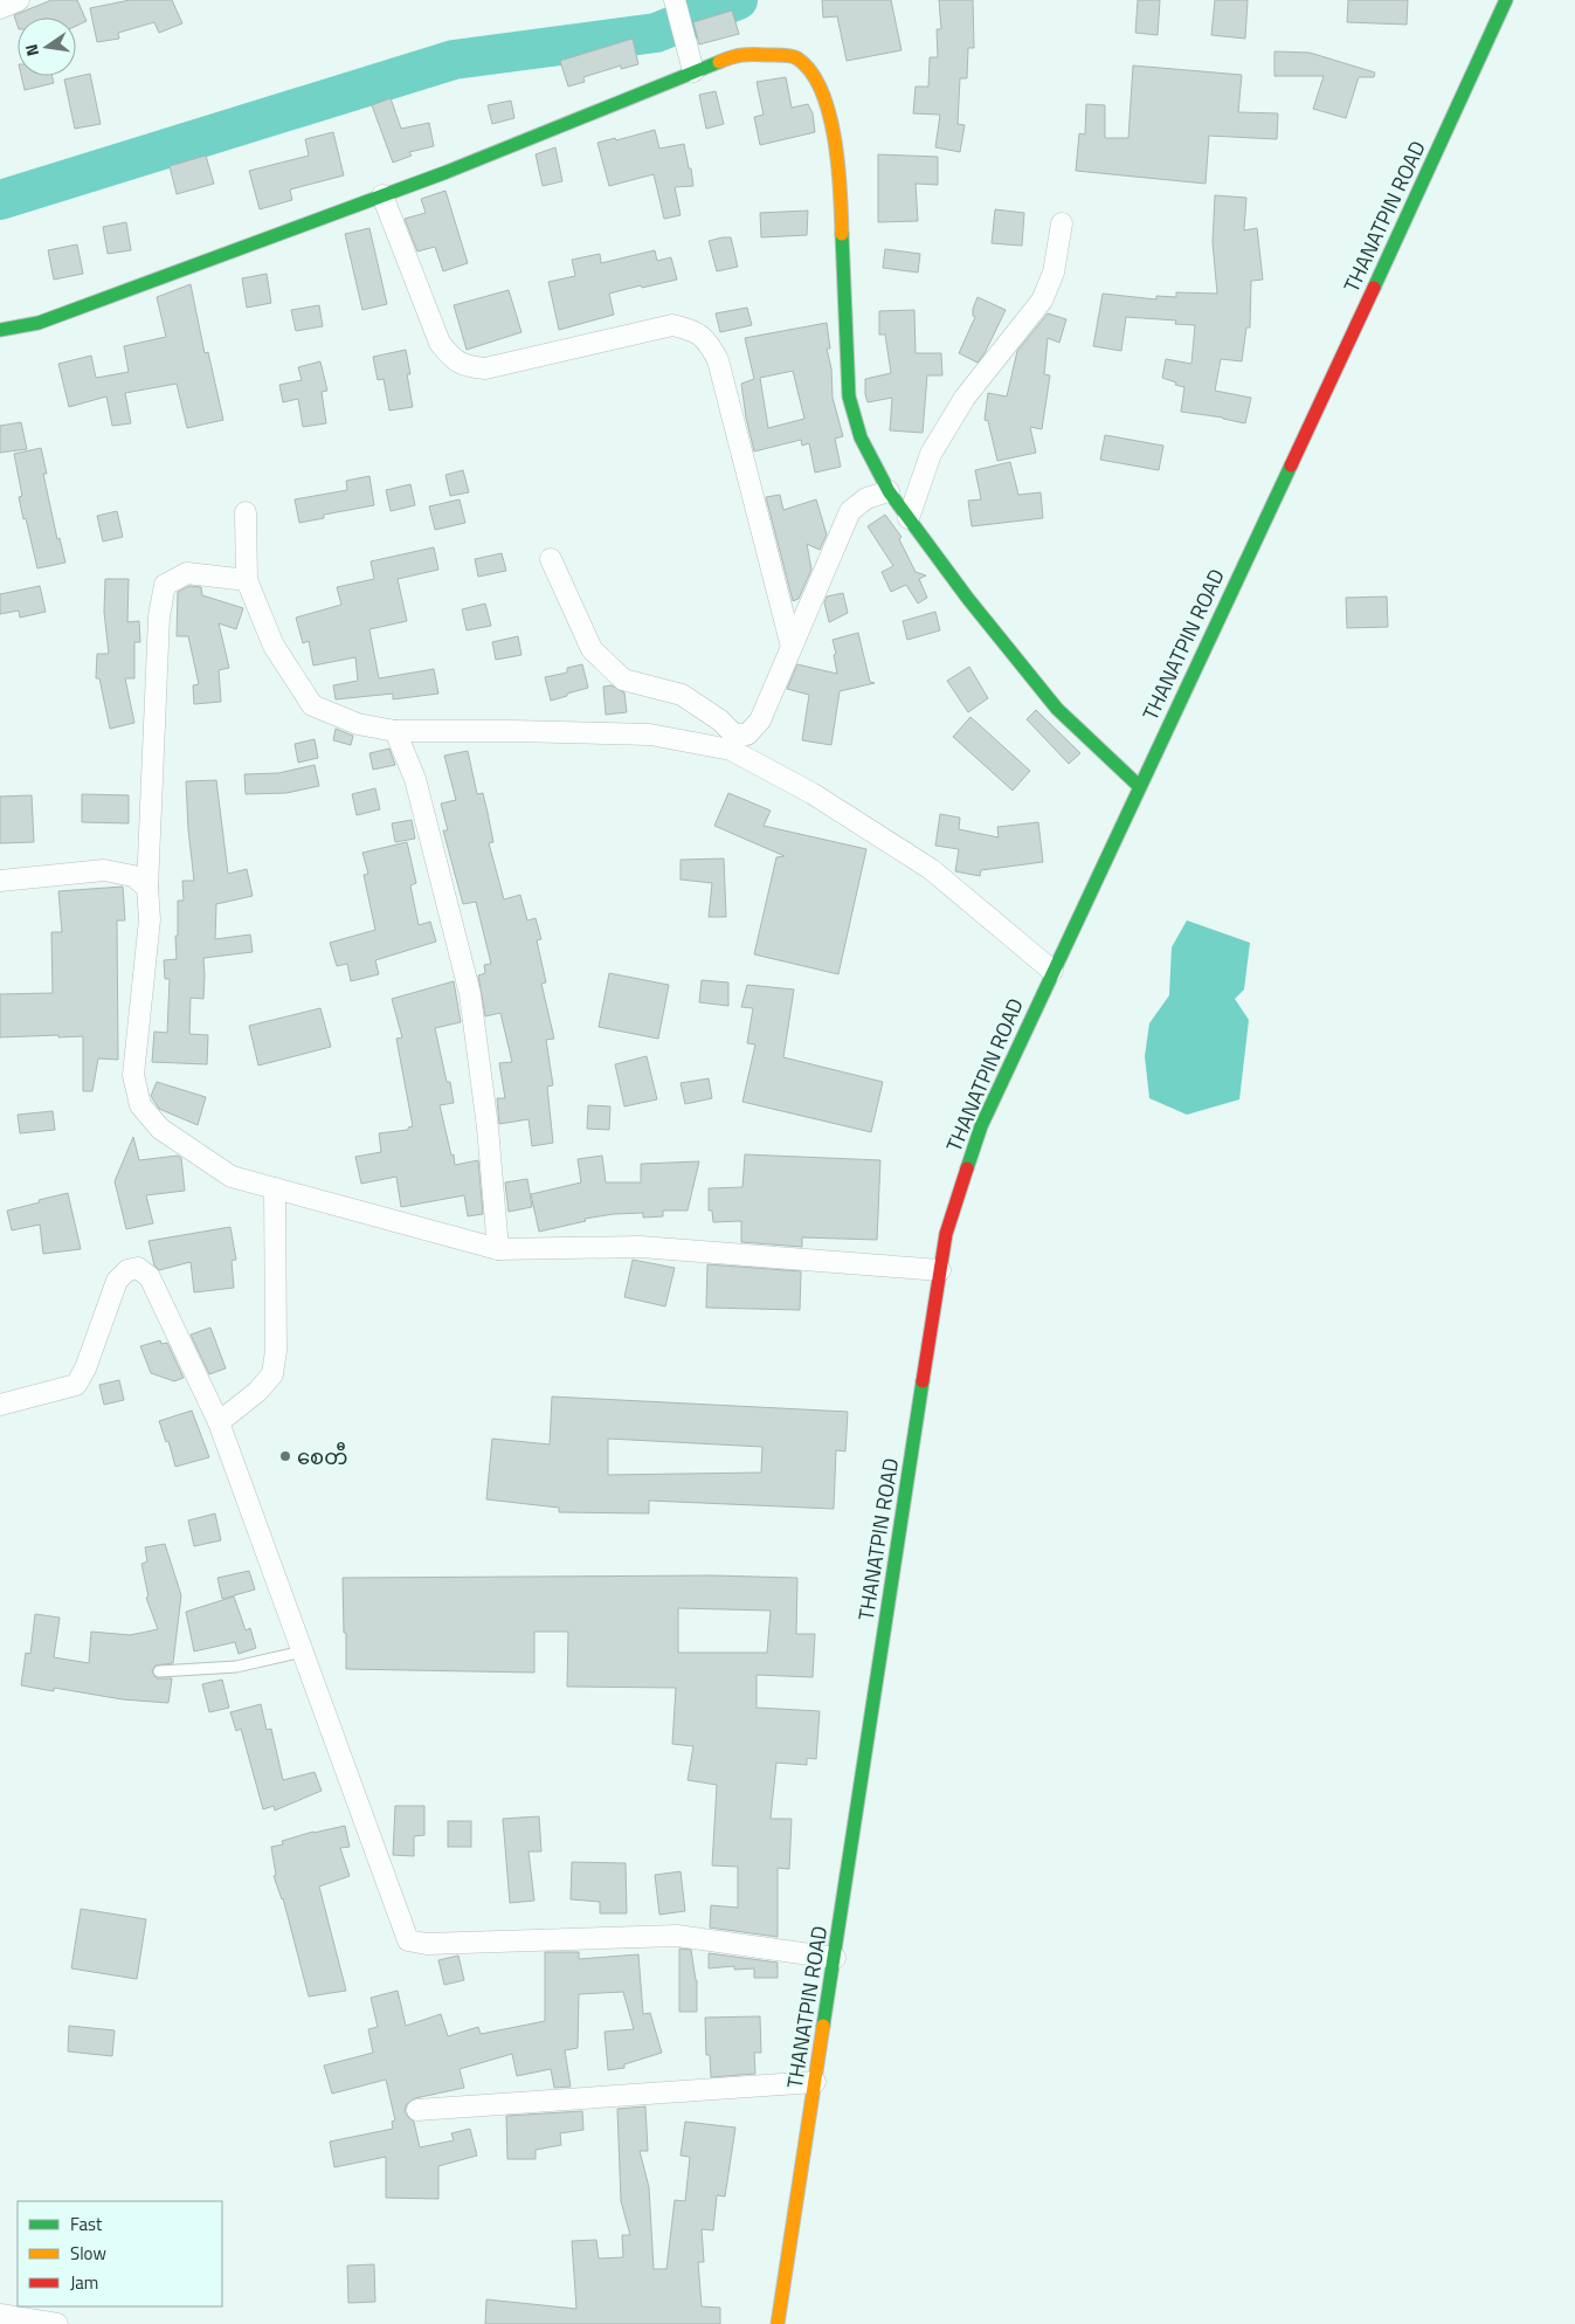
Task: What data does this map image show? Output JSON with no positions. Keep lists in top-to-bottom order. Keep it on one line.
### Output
{"streets":{"main road":["THANATPIN ROAD"]},"places":["စေတီ"],"legend":["Fast","Slow","Jam"],"north":"left"}
